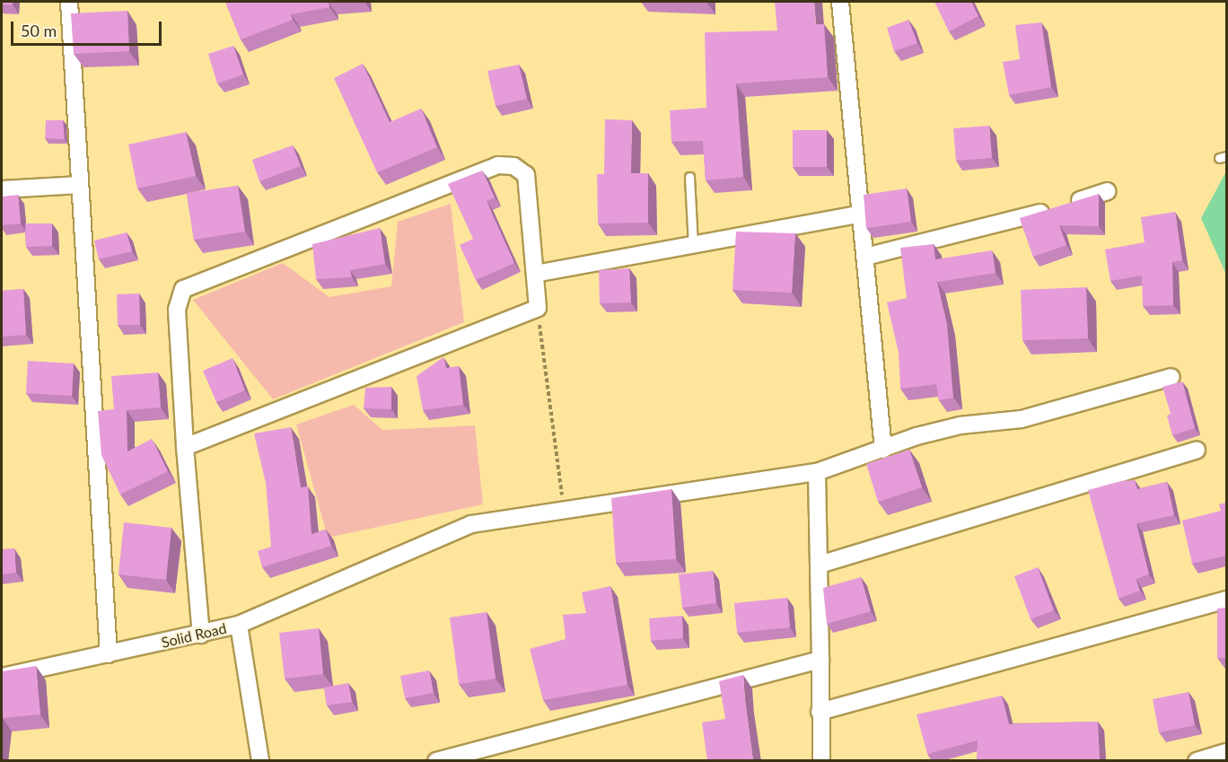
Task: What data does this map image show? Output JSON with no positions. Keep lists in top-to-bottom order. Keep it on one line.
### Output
{"streets":{"street":["Solid Road"]},"scale_bar":"50 m"}
